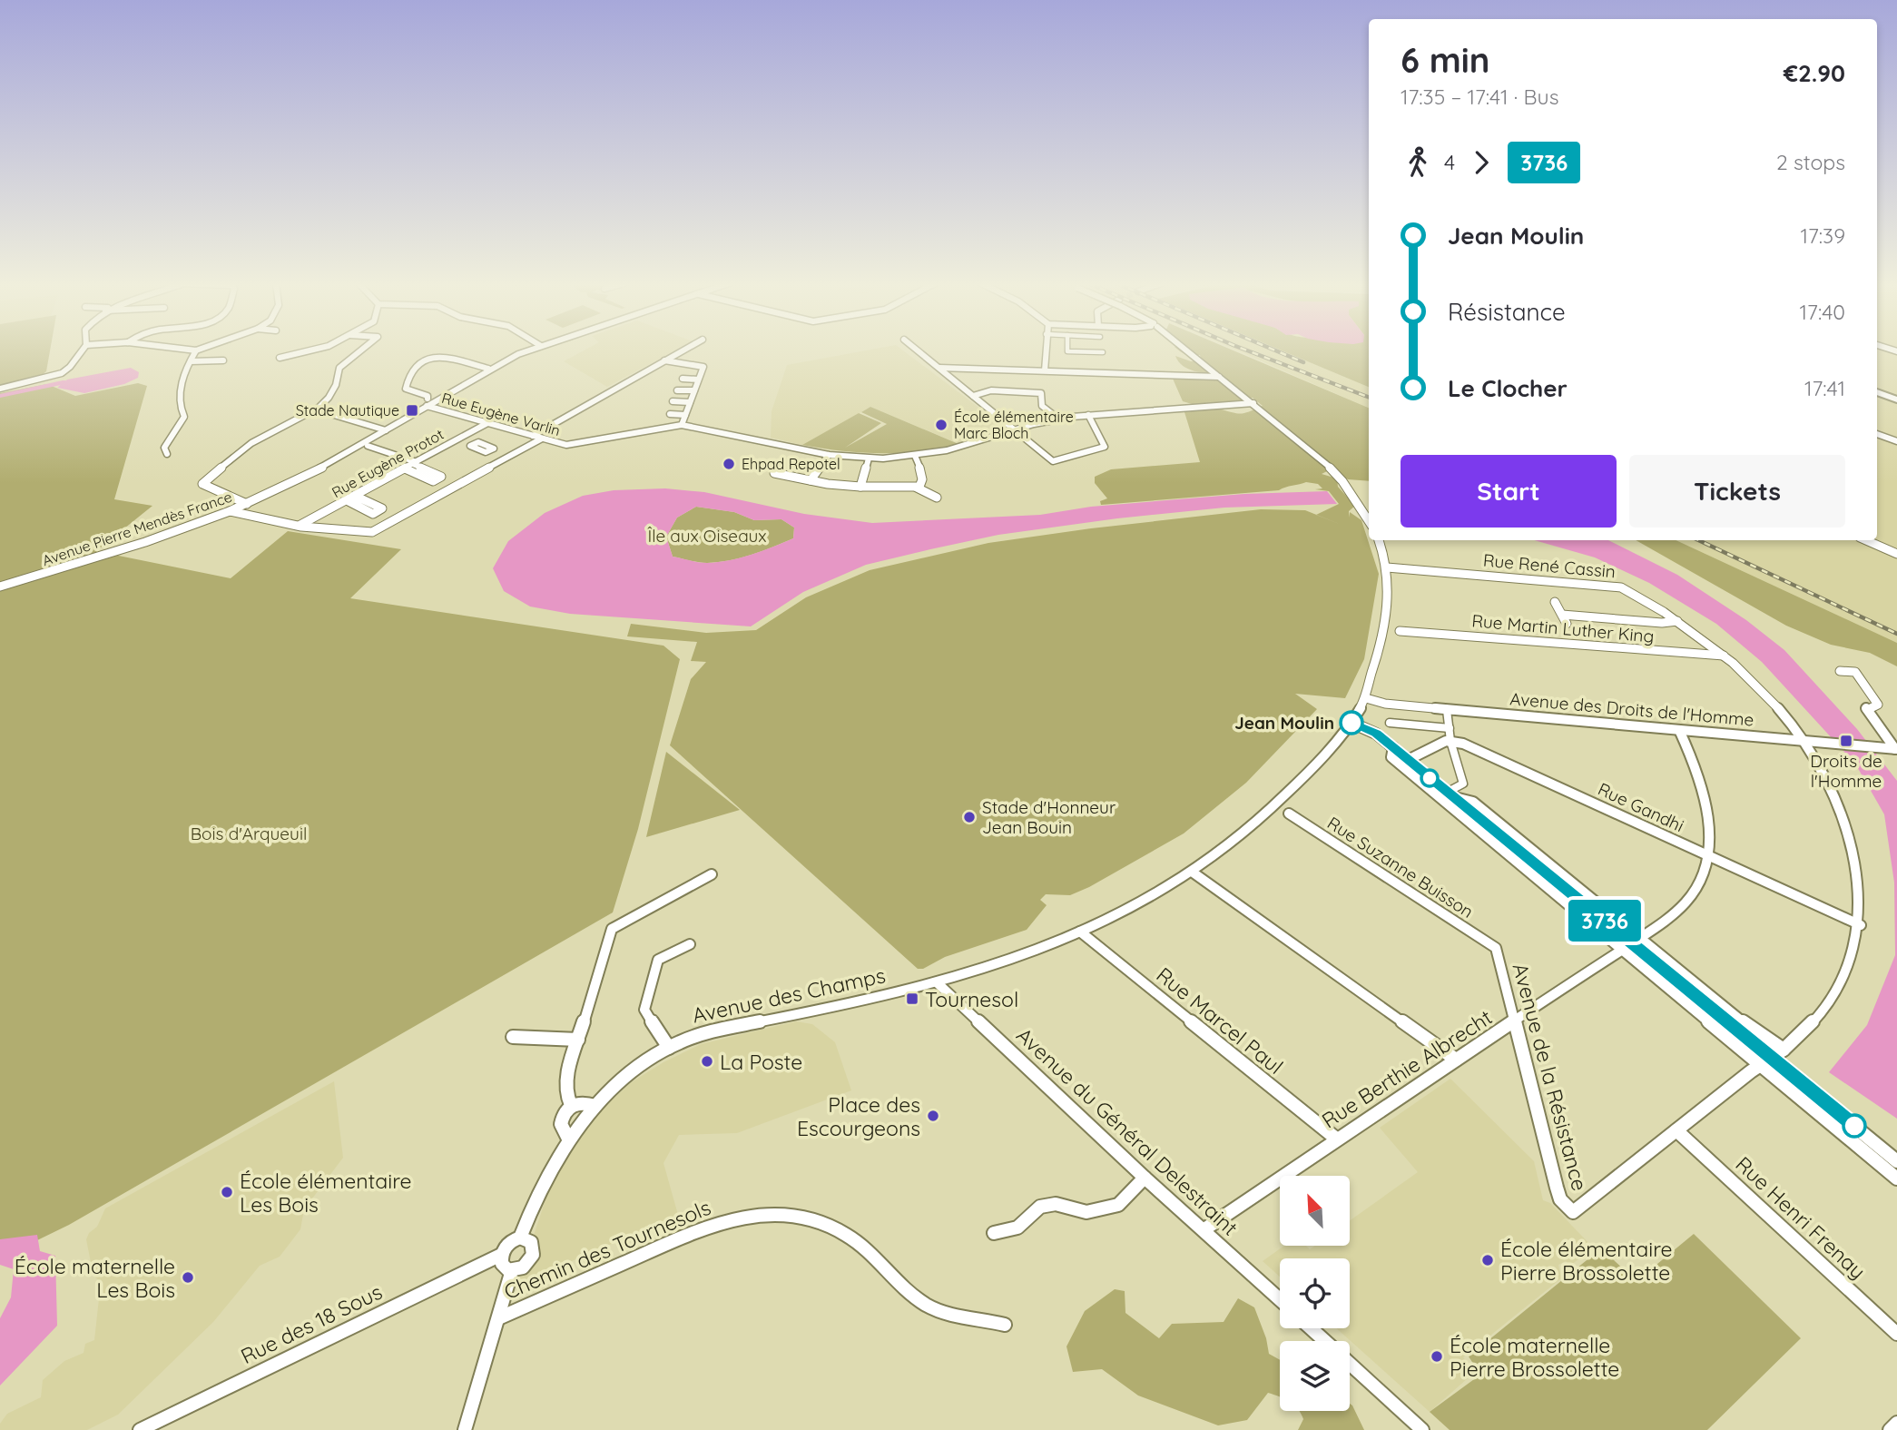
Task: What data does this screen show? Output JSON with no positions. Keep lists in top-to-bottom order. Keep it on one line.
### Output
{"streets":{"street":["Rue Eugène Varlin","Rue Eugène Protot","Avenue Pierre Mendès France","Rue René Cassin","Rue Martin Luther King","Avenue des Droits de l'Homme","Rue Gandhi","Rue Suzanne Buisson","Avenue des Champs","Rue Marcel Paul","Rue Berthie Albrecht","Avenue de la Résistance","Avenue du Général Delestraint","Rue Henri Frenay","Chemin des Tournesols","Rue des 18 Sous"]},"crossings":[["Rue Eugène Varlin","Rue Eugène Protot"],["Rue Eugène Varlin","Avenue Pierre Mendès France"],["Rue René Cassin","Rue Martin Luther King"],["Rue René Cassin","Avenue des Droits de l'Homme"],["Rue René Cassin","Rue Gandhi"],["Rue René Cassin","Avenue des Champs"],["Rue René Cassin","Avenue de la Résistance"],["Rue René Cassin","Rue Henri Frenay"],["Avenue des Droits de l'Homme","Avenue des Champs"],["Avenue des Droits de l'Homme","Rue Berthie Albrecht"],["Rue Gandhi","Rue Berthie Albrecht"],["Rue Suzanne Buisson","Avenue de la Résistance"],["Avenue des Champs","Rue Marcel Paul"],["Avenue des Champs","Avenue du Général Delestraint"],["Avenue des Champs","Rue des 18 Sous"],["Rue Marcel Paul","Rue Berthie Albrecht"],["Rue Berthie Albrecht","Avenue de la Résistance"],["Rue Berthie Albrecht","Avenue du Général Delestraint"]],"parks":["Île aux Oiseaux","Bois d'Arqueuil"],"places":{"transit":["Stade Nautique","Droits de l'Homme","Tournesol"],"other":["École élémentaire Marc Bloch","Ehpad Repotel","Jean Moulin","Stade d'Honneur Jean Bouin","La Poste","Place des Escourgeons","École élémentaire Les Bois","École élémentaire Pierre Brossolette","École maternelle Les Bois","École maternelle Pierre Brossolette"]},"lines":["bus line 3736"],"north":"top left","page":{"on_map":"3736","heading":["6 min","17:35 – 17:41 · Bus","€2.90"],"legs":["4","3736","2 stops"],"list":[{"name":"Jean Moulin","value":"17:39"},{"name":"Résistance","value":"17:40"},{"name":"Le Clocher","value":"17:41"}],"buttons":["Start","Tickets"]}}
